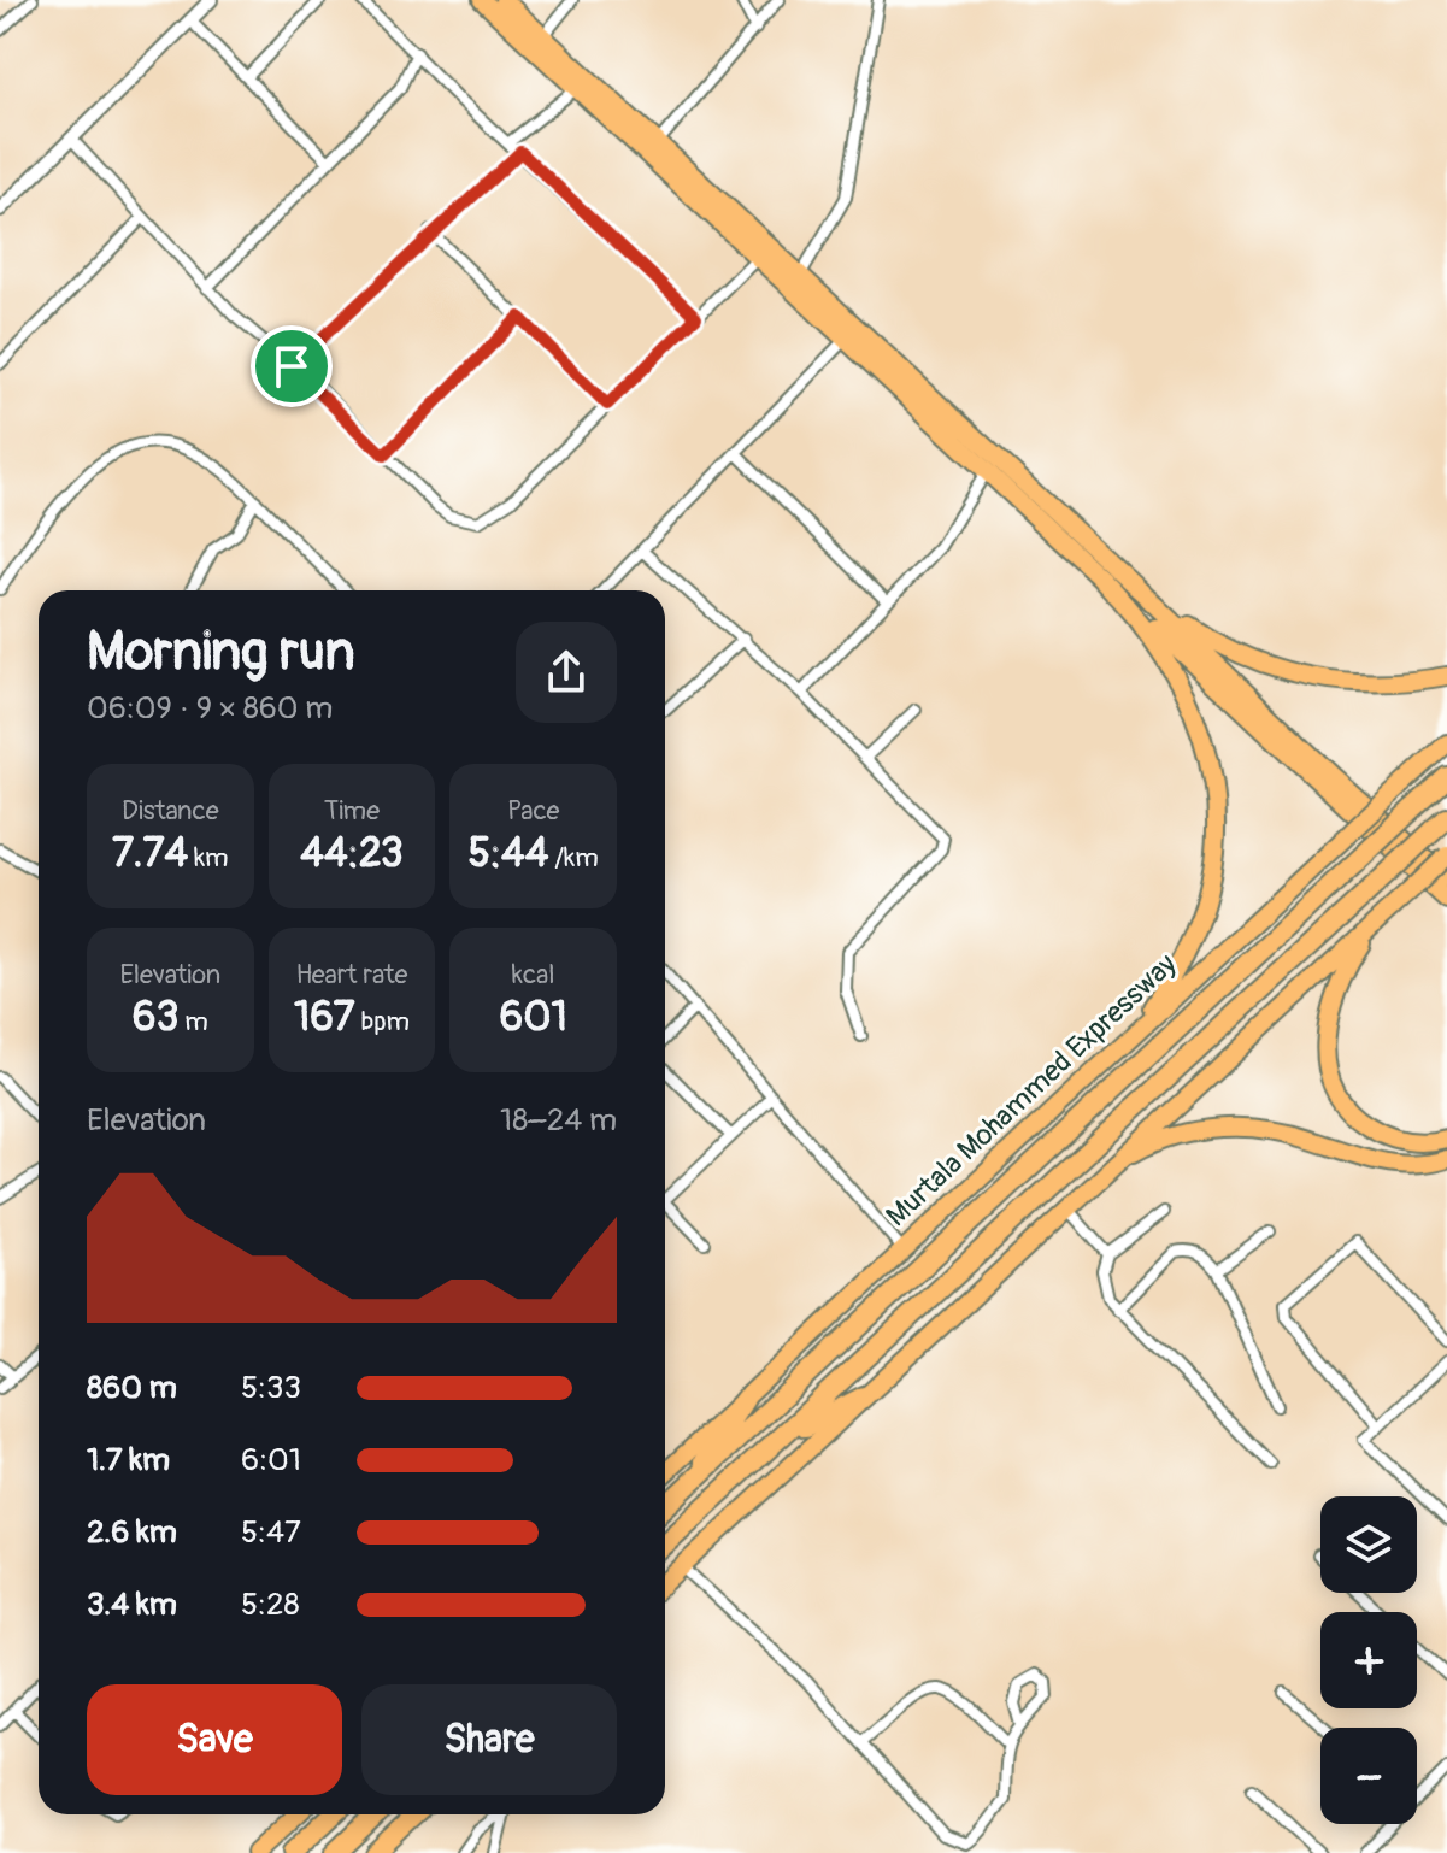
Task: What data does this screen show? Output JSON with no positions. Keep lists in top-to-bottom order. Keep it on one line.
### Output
{"streets":{"highway":["Murtala Mohammed Expressway"]},"page":{"heading":["Morning run","06:09 · 9 × 860 m"],"stats":[["Distance","7.74 km"],["Time","44:23"],["Pace","5:44 /km"],["Elevation","63 m"],["Heart rate","167 bpm"],["kcal","601"]],"chart":["Elevation","18–24 m"],"list":[{"name":"860 m","note":"5:33"},{"name":"1.7 km","note":"6:01"},{"name":"2.6 km","note":"5:47"},{"name":"3.4 km","note":"5:28"}],"map_buttons":["+","−"],"buttons":["Save","Share"]}}
